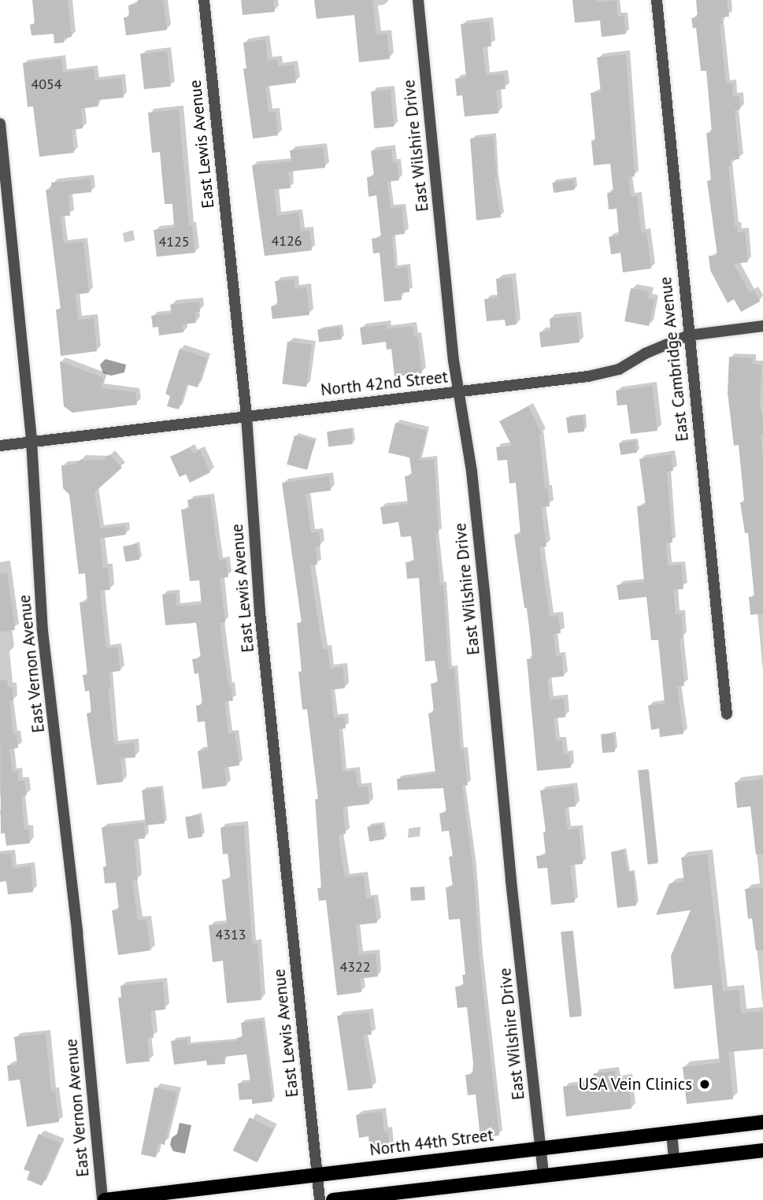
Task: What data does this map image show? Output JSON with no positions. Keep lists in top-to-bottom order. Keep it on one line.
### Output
{"streets":{"main road":["North 44th Street"],"street":["East Lewis Avenue","East Wilshire Drive","East Cambridge Avenue","North 42nd Street","East Vernon Avenue"]},"crossings":[["East Lewis Avenue","North 42nd Street"],["East Lewis Avenue","North 44th Street"],["East Wilshire Drive","North 42nd Street"],["East Wilshire Drive","North 44th Street"],["East Cambridge Avenue","North 42nd Street"],["North 42nd Street","East Vernon Avenue"],["East Vernon Avenue","North 44th Street"]],"places":["USA Vein Clinics"],"house_numbers":["4054","4126","4125","4313","4322"]}
